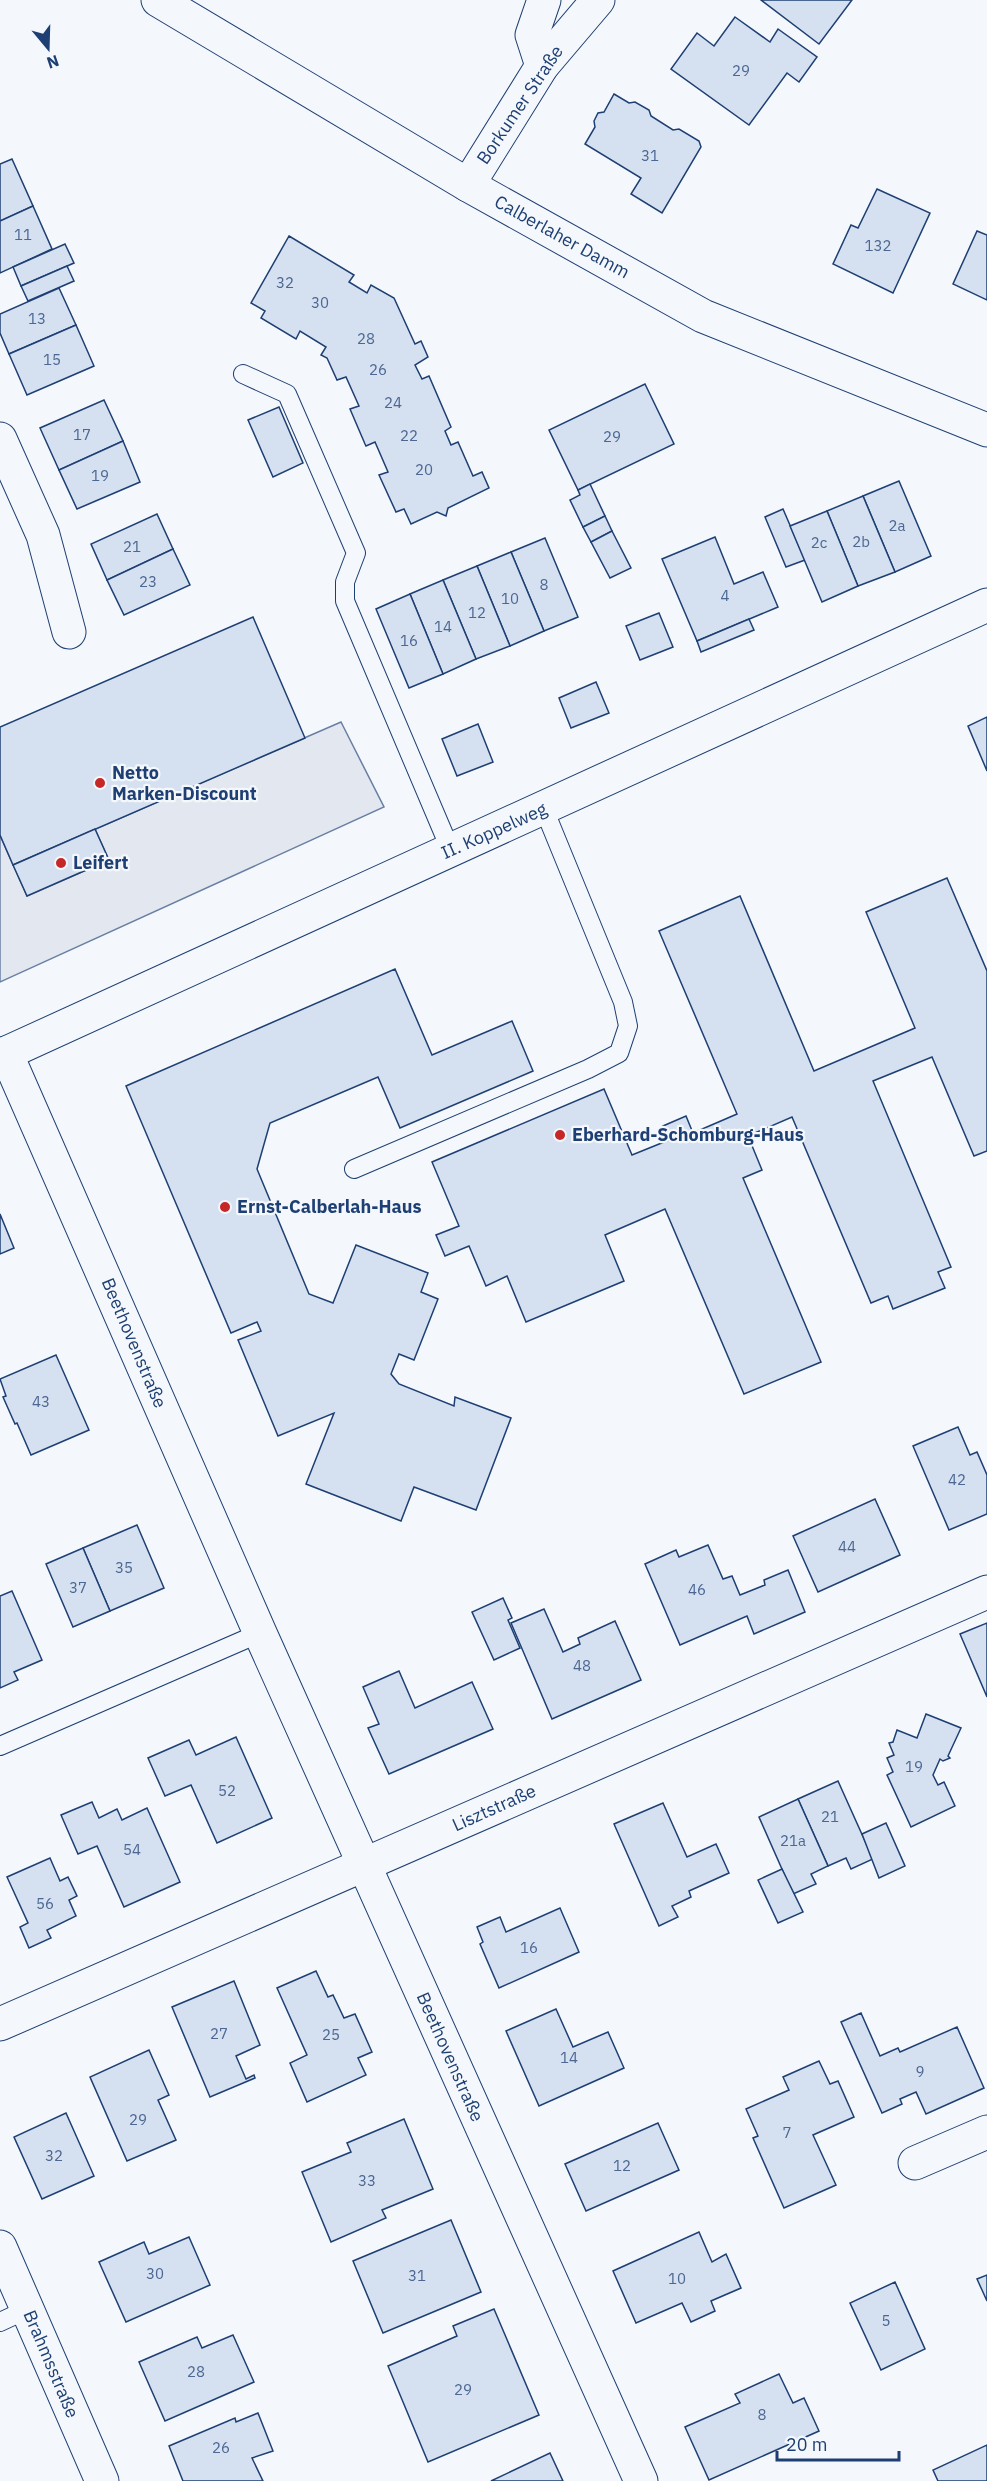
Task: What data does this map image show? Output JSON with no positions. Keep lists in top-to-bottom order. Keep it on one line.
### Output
{"streets":{"street":["Borkumer Straße","Calberlaher Damm","II. Koppelweg","Beethovenstraße","Lisztstraße","Brahmsstraße"]},"crossings":[["Borkumer Straße","Calberlaher Damm"],["II. Koppelweg","Beethovenstraße"],["Beethovenstraße","Lisztstraße"]],"places":["Netto Marken-Discount","Leifert","Eberhard-Schomburg-Haus","Ernst-Calberlah-Haus"],"house_numbers":["29","31","11","132","32","30","13","28","15","26","24","17","22","29","20","19","2a","2b","2c","21","23","8","4","10","12","14","16","43","42","44","35","37","46","48","19","52","21","21a","54","56","16","27","25","14","9","29","7","32","12","33","30","31","10","5","28","29","8","26"],"scale_bar":"20 m","north":"bottom"}
